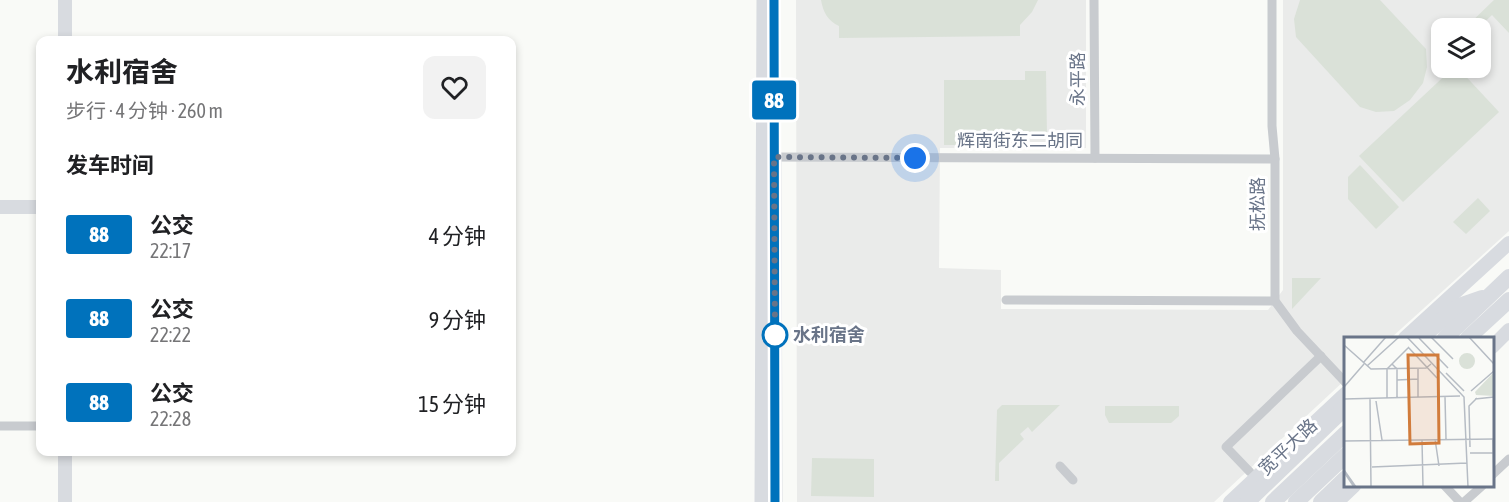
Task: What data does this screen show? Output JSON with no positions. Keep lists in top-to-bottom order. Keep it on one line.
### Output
{"streets":{"main road":["宽平大路"],"street":["永平路","辉南街东二胡同","抚松路"]},"crossings":[["永平路","辉南街东二胡同"],["辉南街东二胡同","抚松路"]],"places":["水利宿舍"],"lines":["bus line 88"],"page":{"on_map":"88","heading":[["水利宿舍","步行 · 4 分钟 · 260 m"],"发车时间"],"list":[{"mark":"88","name":"公交","note":"22:17","value":"4 分钟"},{"mark":"88","name":"公交","note":"22:22","value":"9 分钟"},{"mark":"88","name":"公交","note":"22:28","value":"15 分钟"}]}}
